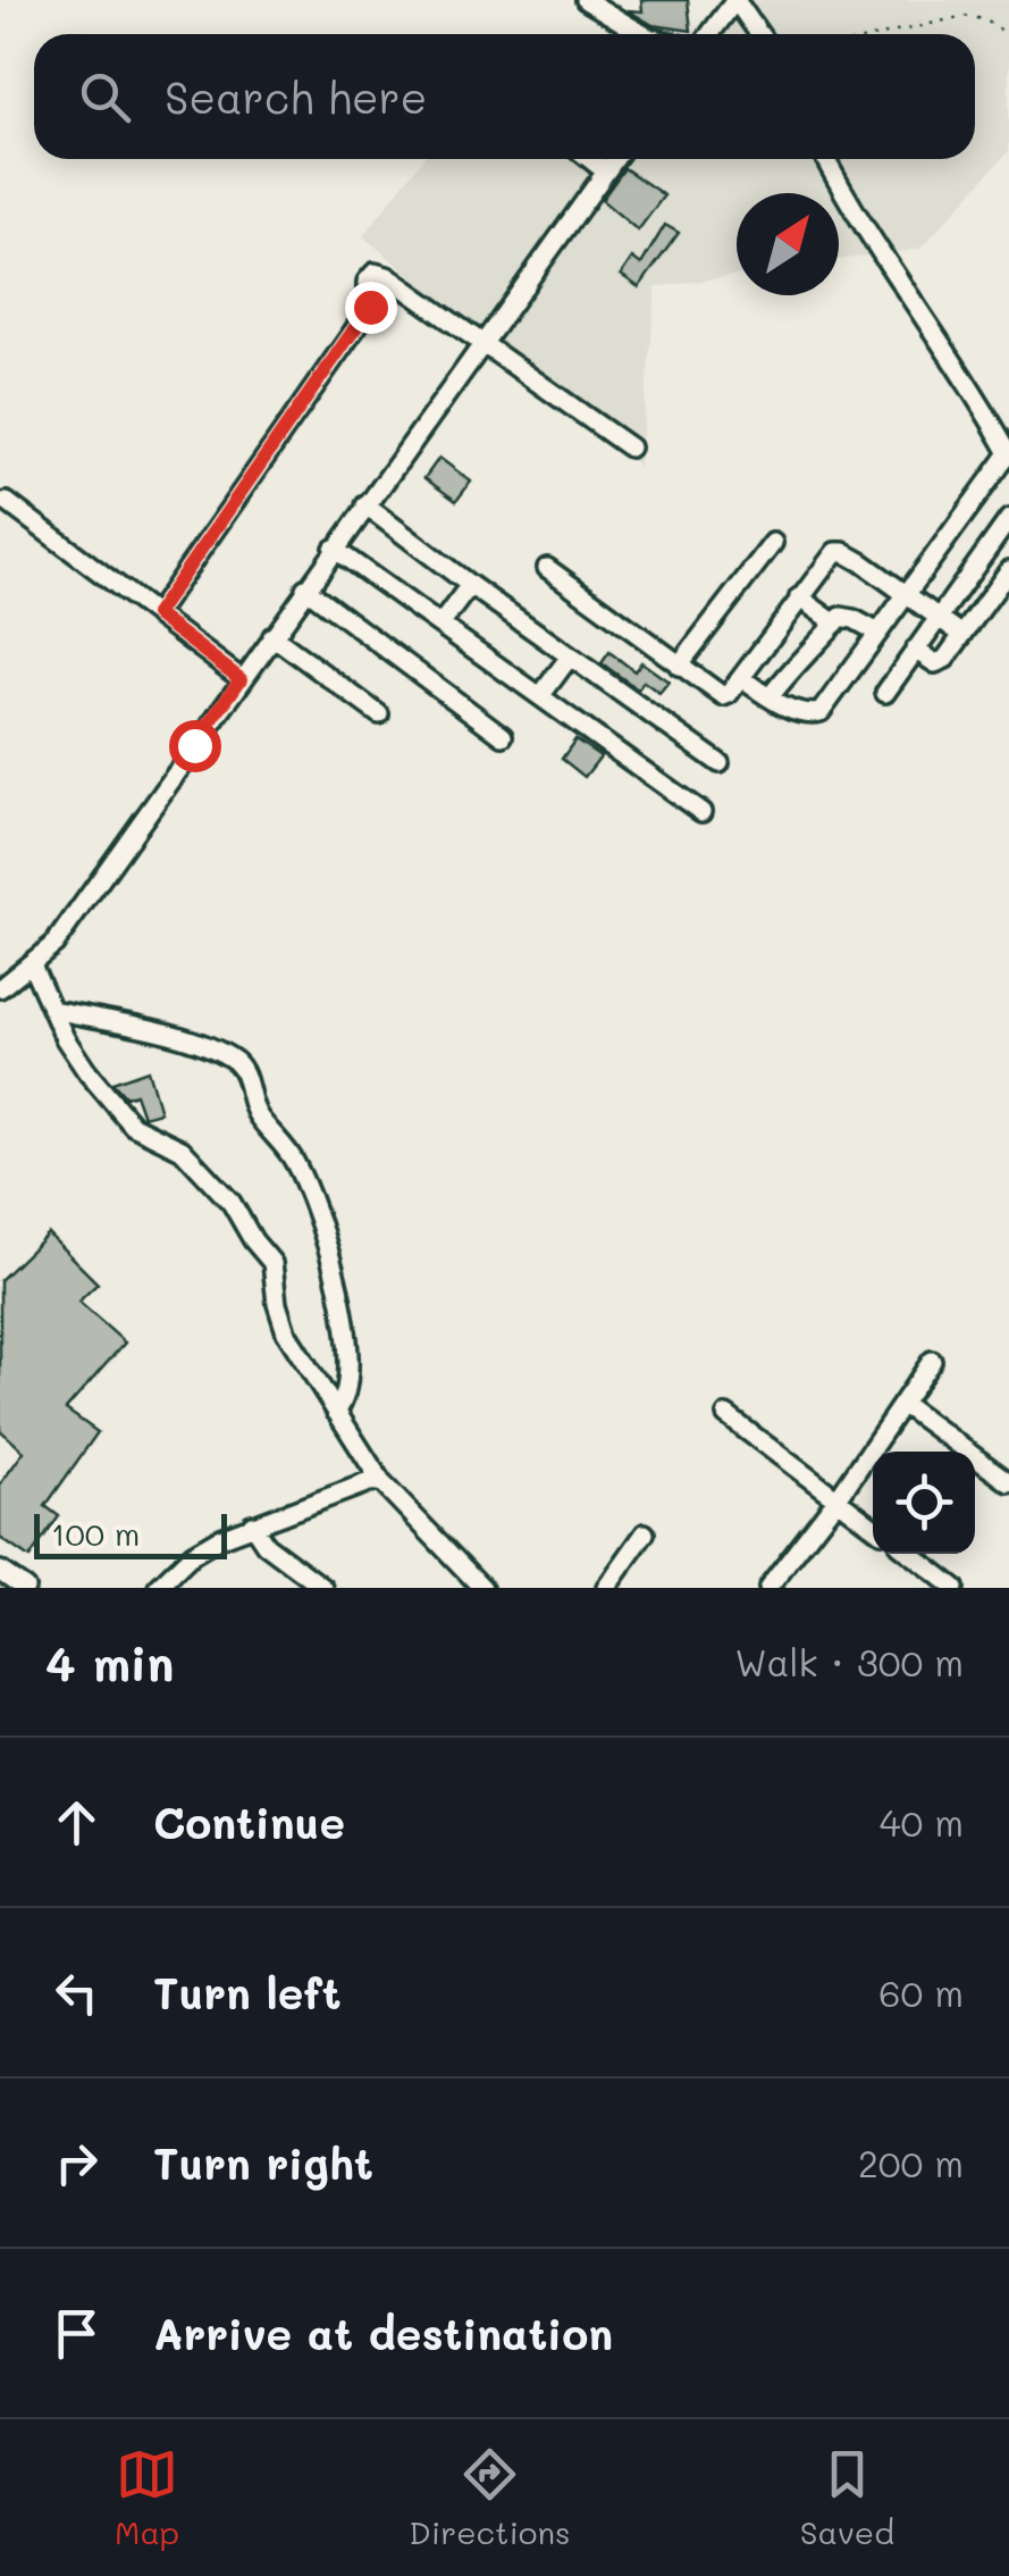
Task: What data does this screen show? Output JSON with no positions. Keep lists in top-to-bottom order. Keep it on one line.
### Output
{"scale_bar":"100 m","north":"top right","page":{"search":"Search here","scale":"100 m","heading":["4 min","Walk · 300 m"],"list":[["Continue","40 m"],["Turn left","60 m"],["Turn right","200 m"],"Arrive at destination"],"nav":["Map","Directions","Saved"]}}
